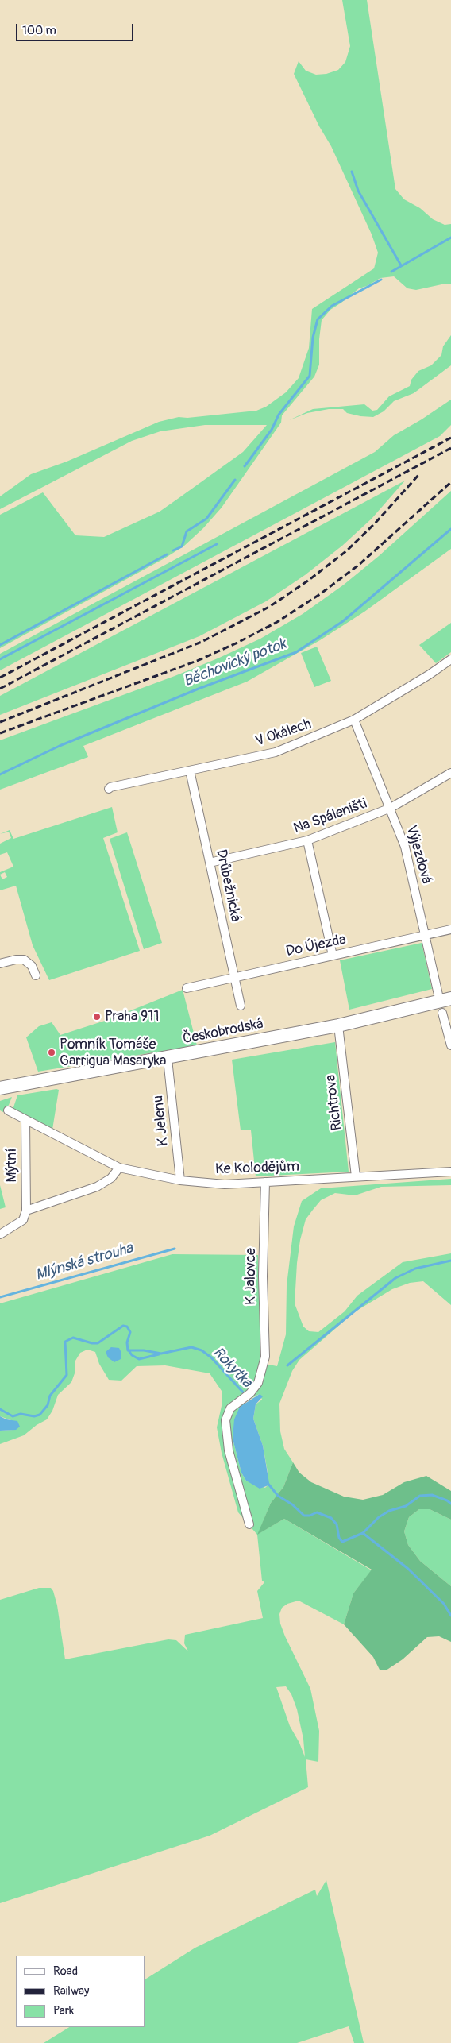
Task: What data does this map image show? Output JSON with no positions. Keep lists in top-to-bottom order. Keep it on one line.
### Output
{"streets":{"main road":["Českobrodská"],"street":["V Okálech","Na Spáleništi","Výjezdová","Drůbežnická","Do Újezda","Richtrova","K Jelenu","Mýtní","Ke Kolodějům","K Jalovce"]},"crossings":[["V Okálech","Výjezdová"],["V Okálech","Drůbežnická"],["Na Spáleništi","Výjezdová"],["Na Spáleništi","Drůbežnická"],["Výjezdová","Do Újezda"],["Výjezdová","Českobrodská"],["Drůbežnická","Do Újezda"],["Českobrodská","Richtrova"],["Českobrodská","K Jelenu"],["Richtrova","Ke Kolodějům"],["K Jelenu","Ke Kolodějům"],["Mýtní","Ke Kolodějům"],["Ke Kolodějům","K Jalovce"]],"water":["Běchovický potok","Mlýnská strouha","Rokytka"],"places":["Praha 911","Pomník Tomáše Garrigua Masaryka"],"legend":["Road","Railway","Park"],"scale_bar":"100 m"}
